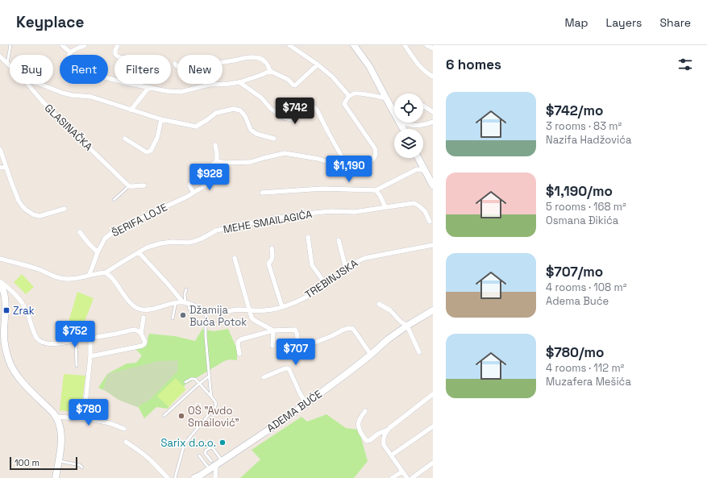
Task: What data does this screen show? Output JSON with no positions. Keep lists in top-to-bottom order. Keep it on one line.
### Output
{"streets":{"street":["GLASINAČKA","ŠERIFA LOJE","MEHE SMAILAGIĆA","TREBINJSKA","ADEMA BUĆE"]},"crossings":[["MEHE SMAILAGIĆA","TREBINJSKA"]],"places":{"transit":["Zrak"],"other":["Džamija Buća Potok","OŠ \"Avdo Smailović\"","Sarix d.o.o."]},"scale_bar":"100 m","page":{"header":"Keyplace","nav":["Map","Layers","Share"],"heading":"6 homes","chip":["Buy","Rent","Filters","New"],"list":[{"name":"$742/mo","note":"3 rooms · 83 m² · Nazifa Hadžovića"},{"name":"$1,190/mo","note":"5 rooms · 168 m² · Osmana Đikića"},{"name":"$707/mo","note":"4 rooms · 108 m² · Adema Buće"},{"name":"$780/mo","note":"4 rooms · 112 m² · Muzafera Mešića"}],"price":["$742","$1,190","$928","$752","$707","$780"],"scale":"100 m"}}
